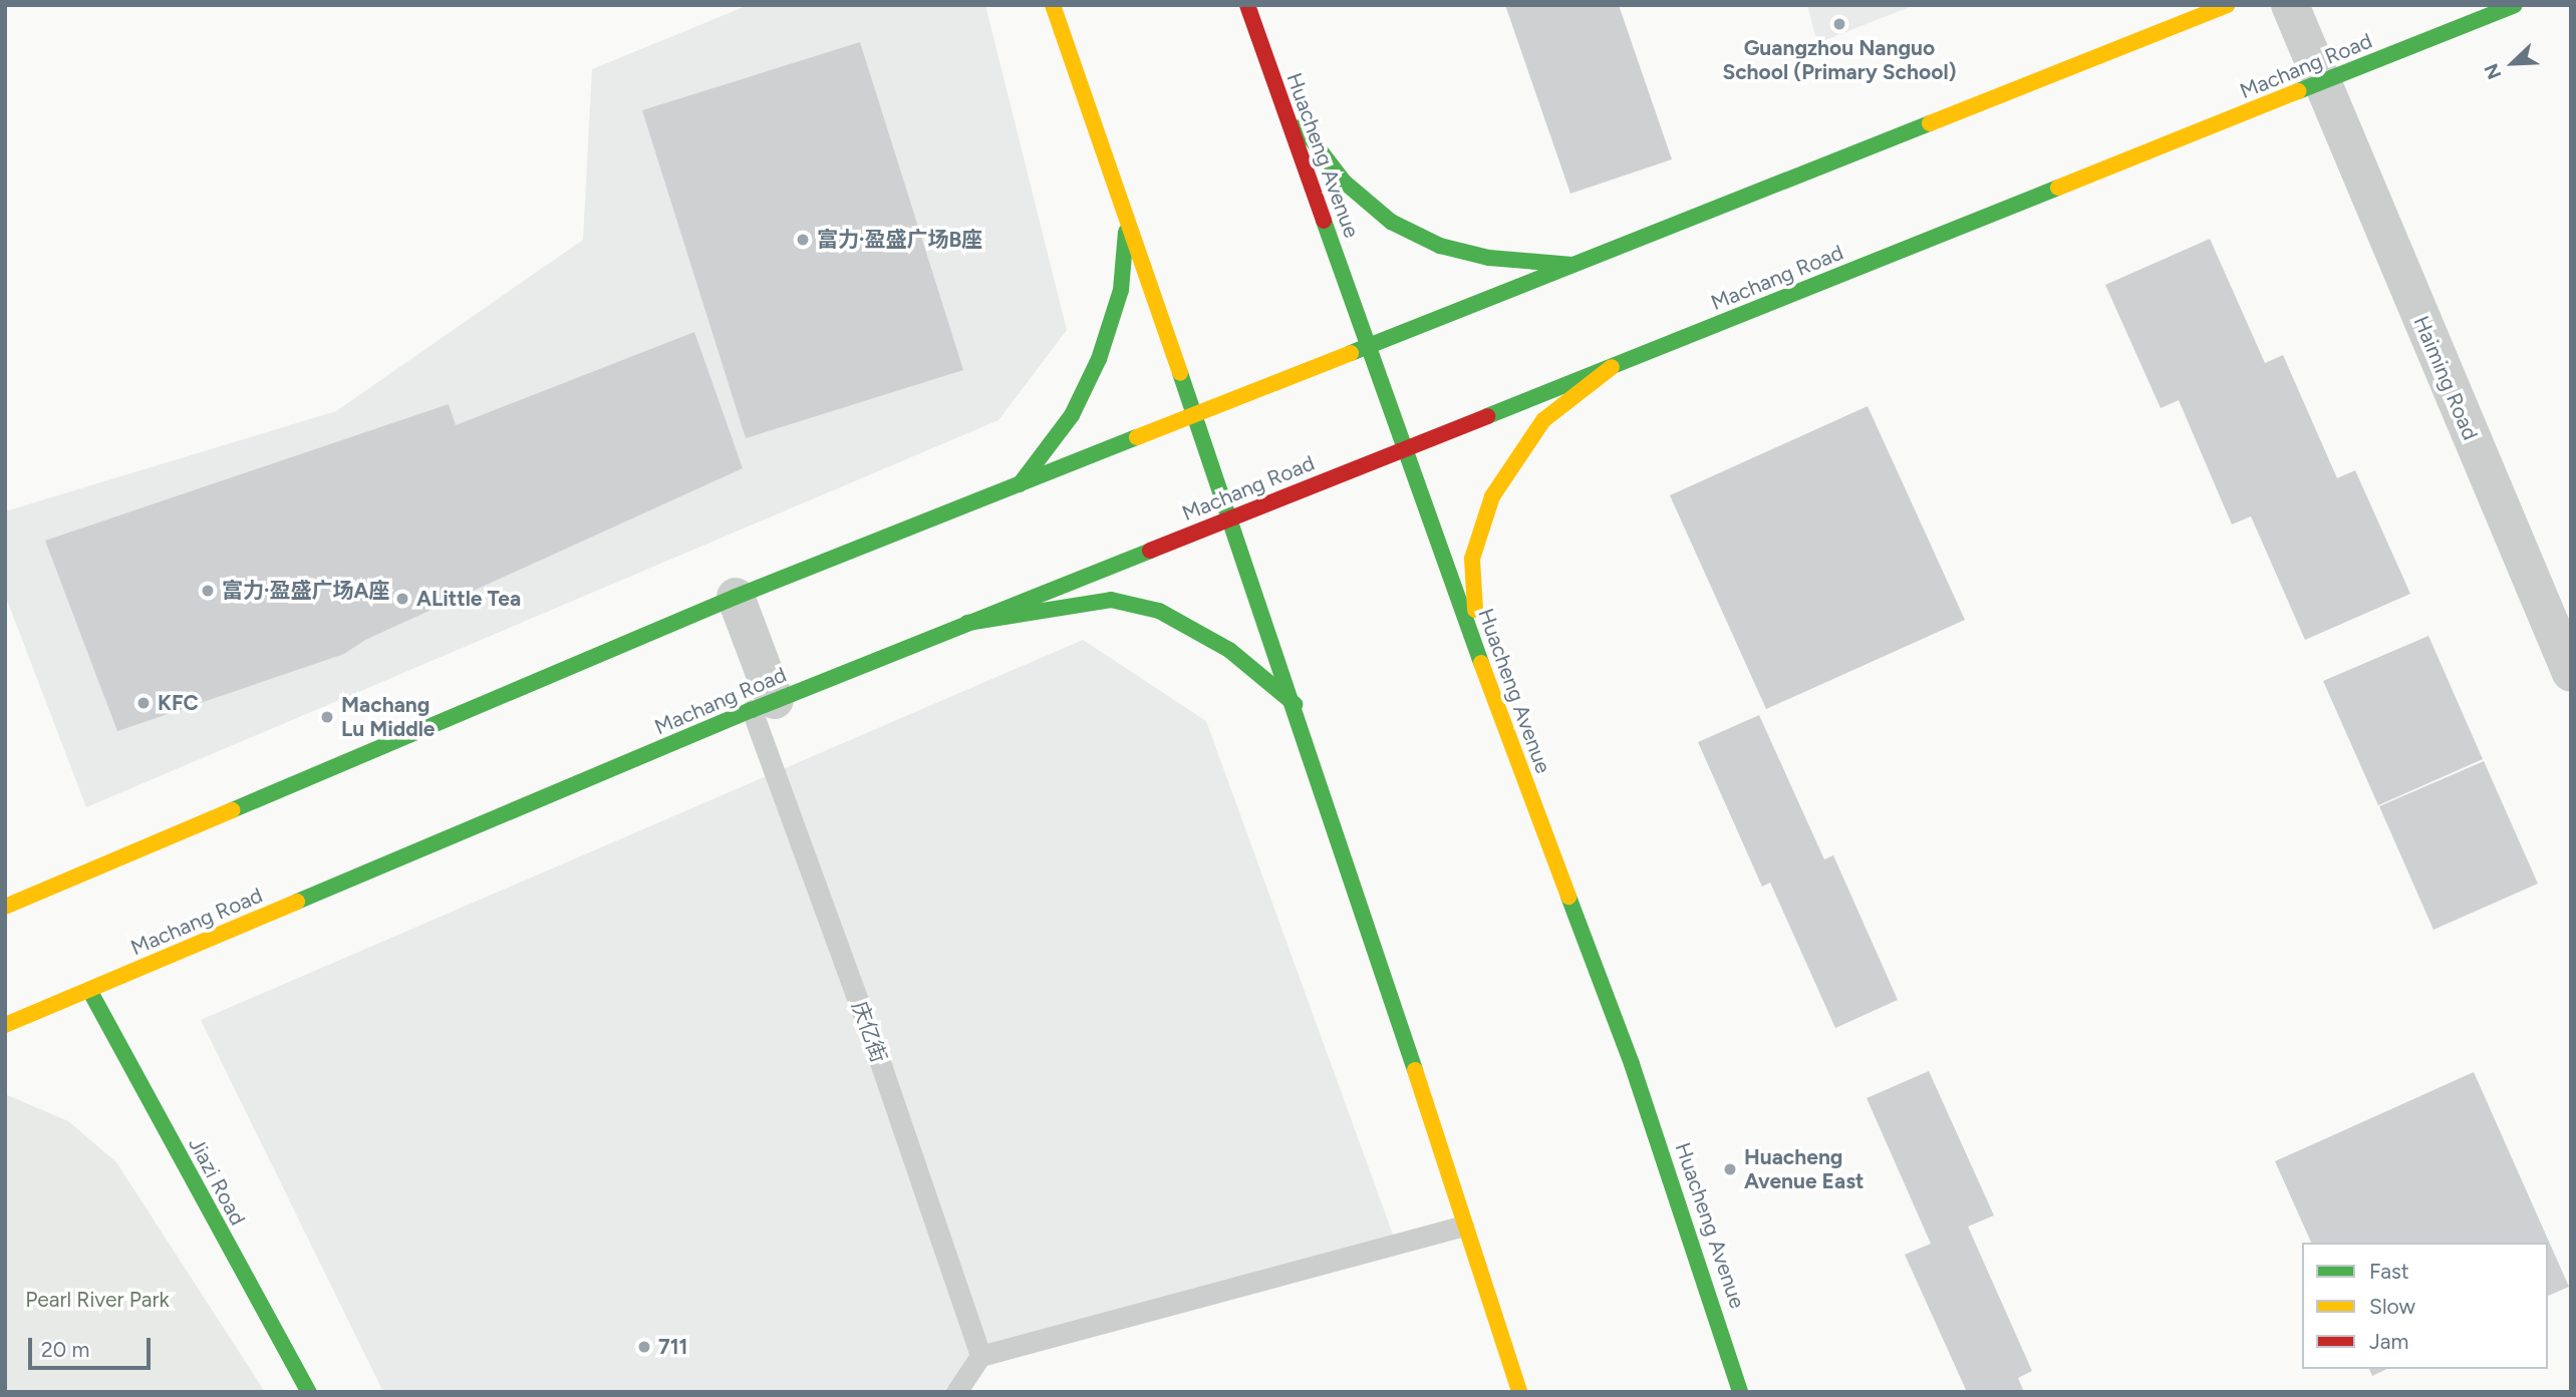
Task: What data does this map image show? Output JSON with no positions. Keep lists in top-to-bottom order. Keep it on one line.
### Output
{"streets":{"main road":["Machang Road","Huacheng Avenue","Jiazi Road"],"street":["Haiming Road"],"lane":["庆亿街"]},"crossings":[["Machang Road","Huacheng Avenue"],["Machang Road","Haiming Road"],["Machang Road","庆亿街"],["Machang Road","Jiazi Road"]],"parks":["Pearl River Park"],"places":["Guangzhou Nanguo School (Primary School)","富力·盈盛广场B座","富力·盈盛广场A座","ALittle Tea","KFC","Machang Lu Middle","Huacheng Avenue East","711"],"legend":["Fast","Slow","Jam"],"scale_bar":"20 m","north":"bottom left"}
